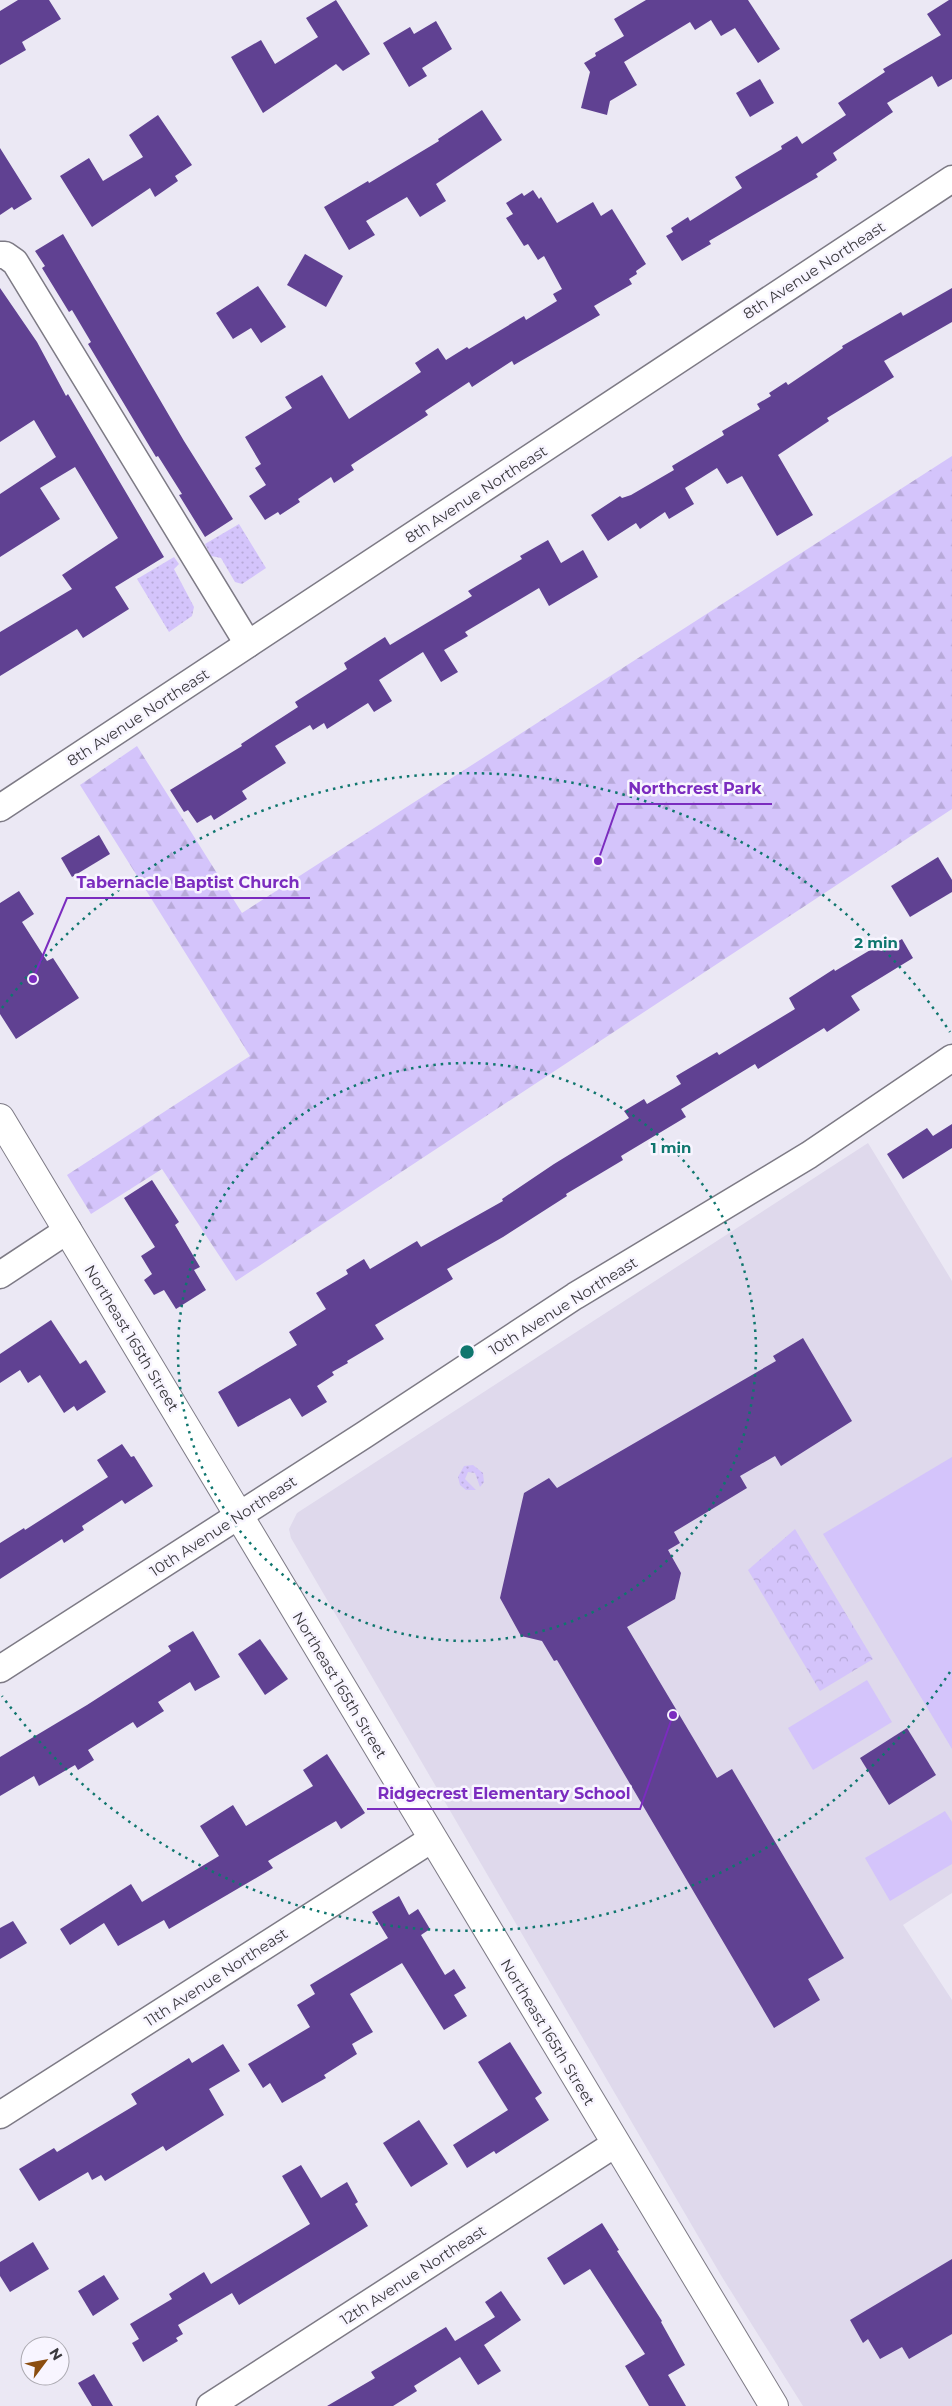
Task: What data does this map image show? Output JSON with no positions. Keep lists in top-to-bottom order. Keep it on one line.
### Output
{"streets":{"street":["8th Avenue Northeast","10th Avenue Northeast","Northeast 165th Street","11th Avenue Northeast","12th Avenue Northeast"]},"crossings":[["10th Avenue Northeast","Northeast 165th Street"],["Northeast 165th Street","11th Avenue Northeast"],["Northeast 165th Street","12th Avenue Northeast"]],"places":["Northcrest Park","Tabernacle Baptist Church","Ridgecrest Elementary School"],"north":"top right","rings":["2 min","1 min"]}
